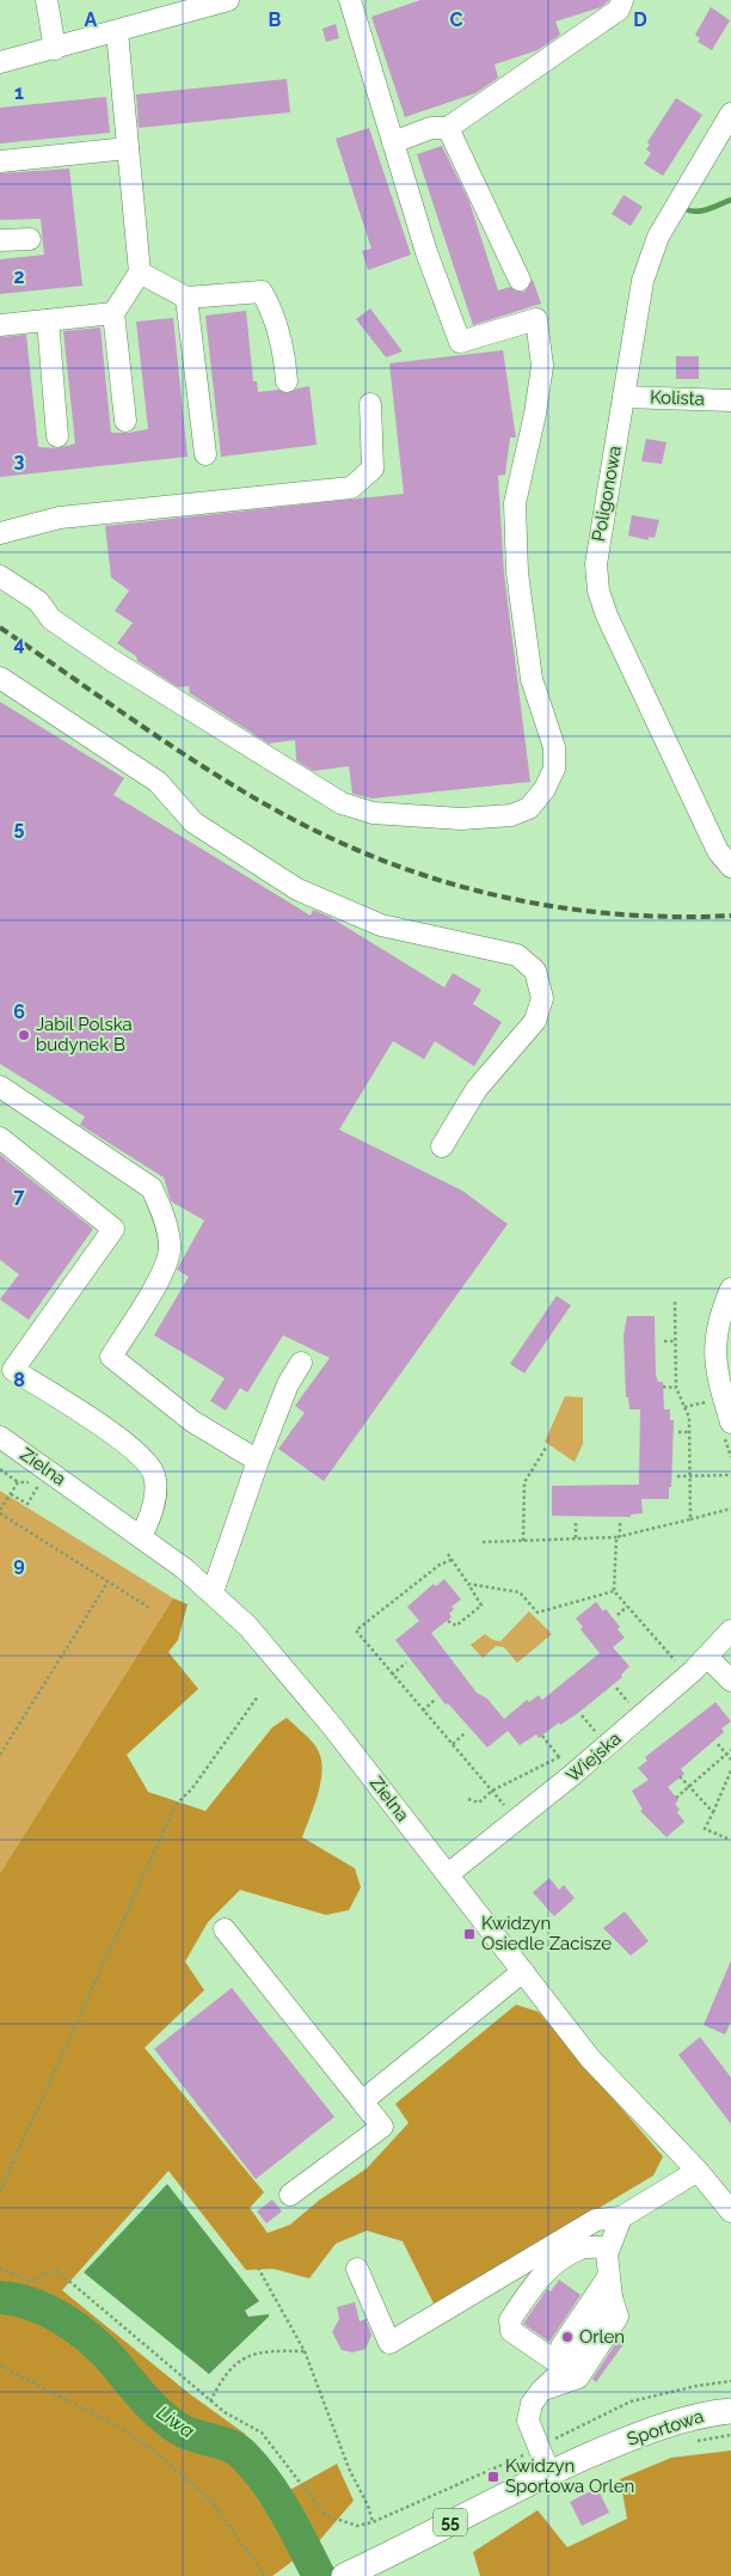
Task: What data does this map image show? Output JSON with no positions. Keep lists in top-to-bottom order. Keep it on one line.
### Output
{"streets":{"main road":["Sportowa","55"],"street":["Kolista","Poligonowa","Zielna","Wiejska"]},"crossings":[["Kolista","Poligonowa"],["Zielna","Wiejska"]],"water":["Liwa"],"places":{"other":["Jabil Polska budynek B","Orlen"],"transit":["Kwidzyn Osiedle Zacisze","Kwidzyn Sportowa Orlen"]},"grid":{"columns":["A","B","C","D"],"rows":["1","2","3","4","5","6","7","8","9"]}}
